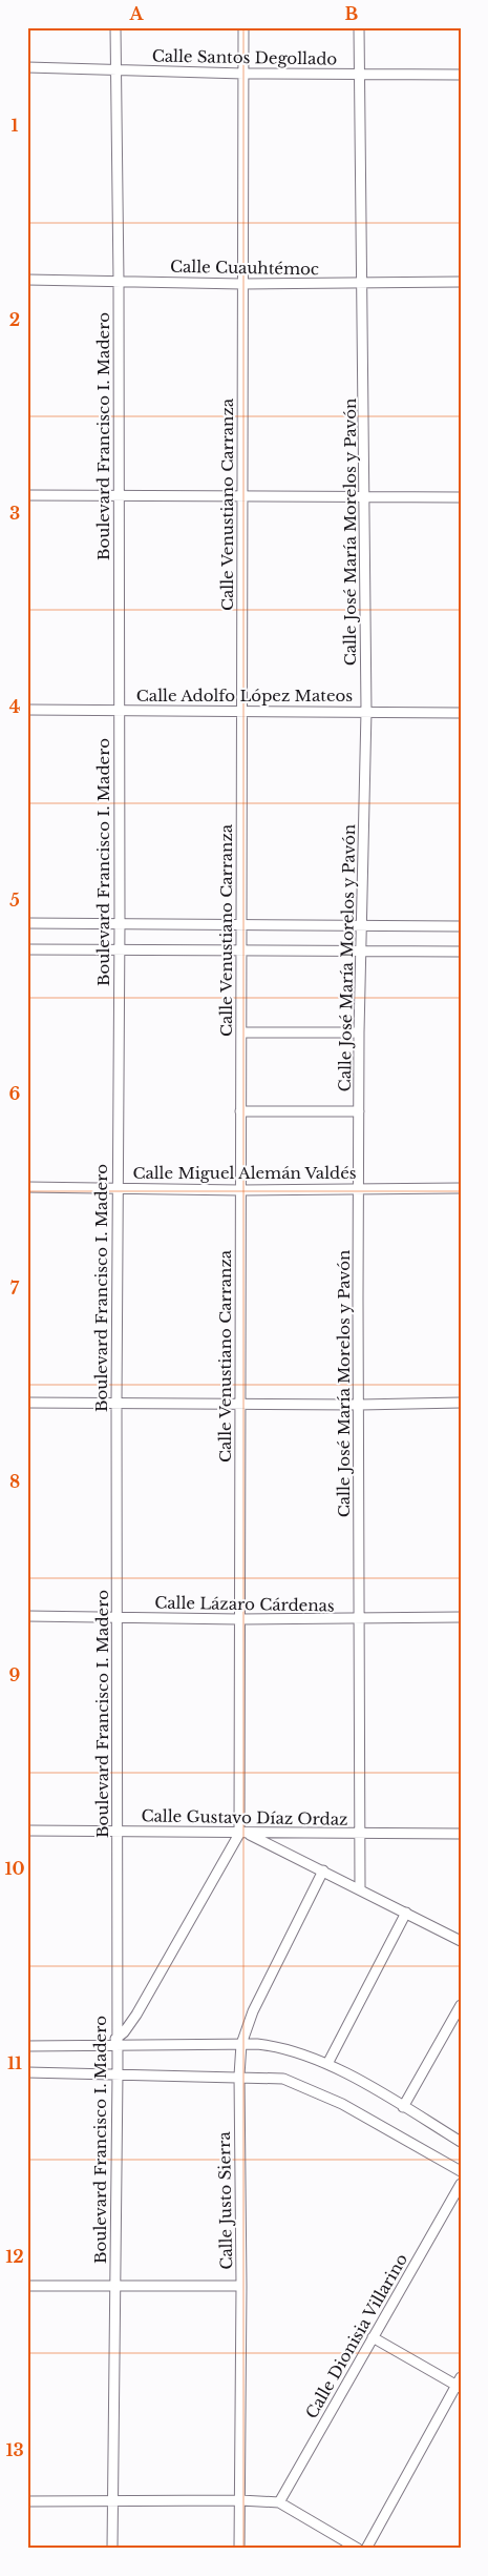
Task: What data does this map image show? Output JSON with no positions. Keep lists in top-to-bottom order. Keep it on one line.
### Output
{"streets":{"street":["Calle Santos Degollado","Calle Cuauhtémoc","Boulevard Francisco I. Madero","Calle Venustiano Carranza","Calle José María Morelos y Pavón","Calle Adolfo López Mateos","Calle Miguel Alemán Valdés","Calle Lázaro Cárdenas","Calle Gustavo Díaz Ordaz","Calle Justo Sierra","Calle Dionisia Villarino"]},"crossings":[["Calle Santos Degollado","Boulevard Francisco I. Madero"],["Calle Santos Degollado","Calle Venustiano Carranza"],["Calle Santos Degollado","Calle José María Morelos y Pavón"],["Calle Cuauhtémoc","Boulevard Francisco I. Madero"],["Calle Cuauhtémoc","Calle Venustiano Carranza"],["Calle Cuauhtémoc","Calle José María Morelos y Pavón"],["Boulevard Francisco I. Madero","Calle Adolfo López Mateos"],["Boulevard Francisco I. Madero","Calle Miguel Alemán Valdés"],["Boulevard Francisco I. Madero","Calle Lázaro Cárdenas"],["Boulevard Francisco I. Madero","Calle Gustavo Díaz Ordaz"],["Calle Venustiano Carranza","Calle Adolfo López Mateos"],["Calle Venustiano Carranza","Calle Miguel Alemán Valdés"],["Calle Venustiano Carranza","Calle Lázaro Cárdenas"],["Calle Venustiano Carranza","Calle Gustavo Díaz Ordaz"],["Calle José María Morelos y Pavón","Calle Adolfo López Mateos"],["Calle José María Morelos y Pavón","Calle Miguel Alemán Valdés"],["Calle José María Morelos y Pavón","Calle Lázaro Cárdenas"],["Calle José María Morelos y Pavón","Calle Gustavo Díaz Ordaz"]],"grid":{"columns":["A","B"],"rows":["1","2","3","4","5","6","7","8","9","10","11","12","13"]}}
